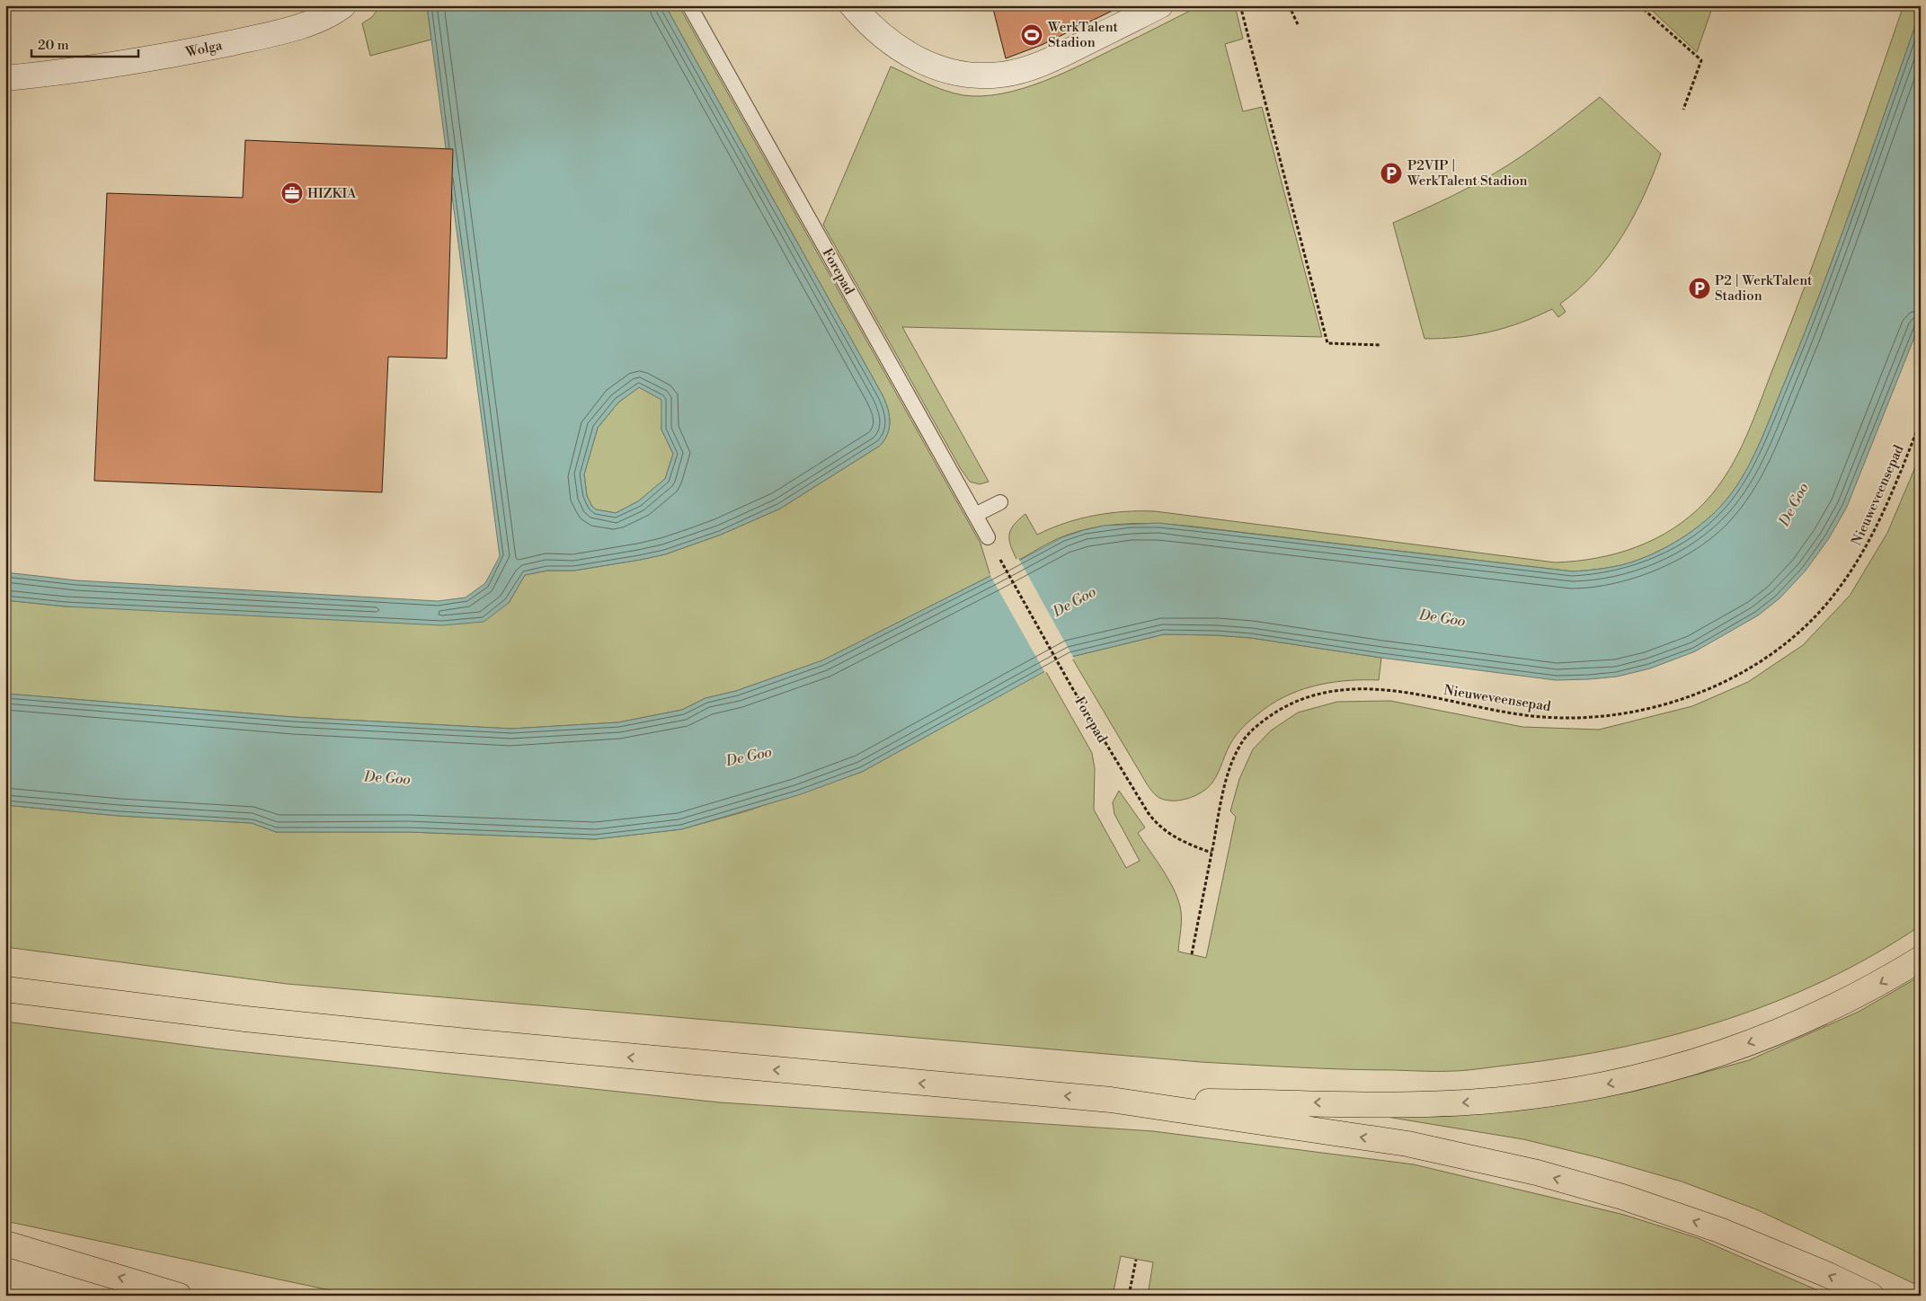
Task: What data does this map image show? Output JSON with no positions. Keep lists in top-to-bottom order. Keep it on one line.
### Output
{"streets":{"street":["Wolga"],"lane":["Forepad"],"path":["Nieuweveensepad"]},"crossings":[["Forepad","Nieuweveensepad"]],"water":["De Goo"],"places":{"sports":["WerkTalent Stadion"],"parking":["P2VIP | WerkTalent Stadion","P2 | WerkTalent Stadion"],"office":["HIZKIA"]},"scale_bar":"20 m"}
